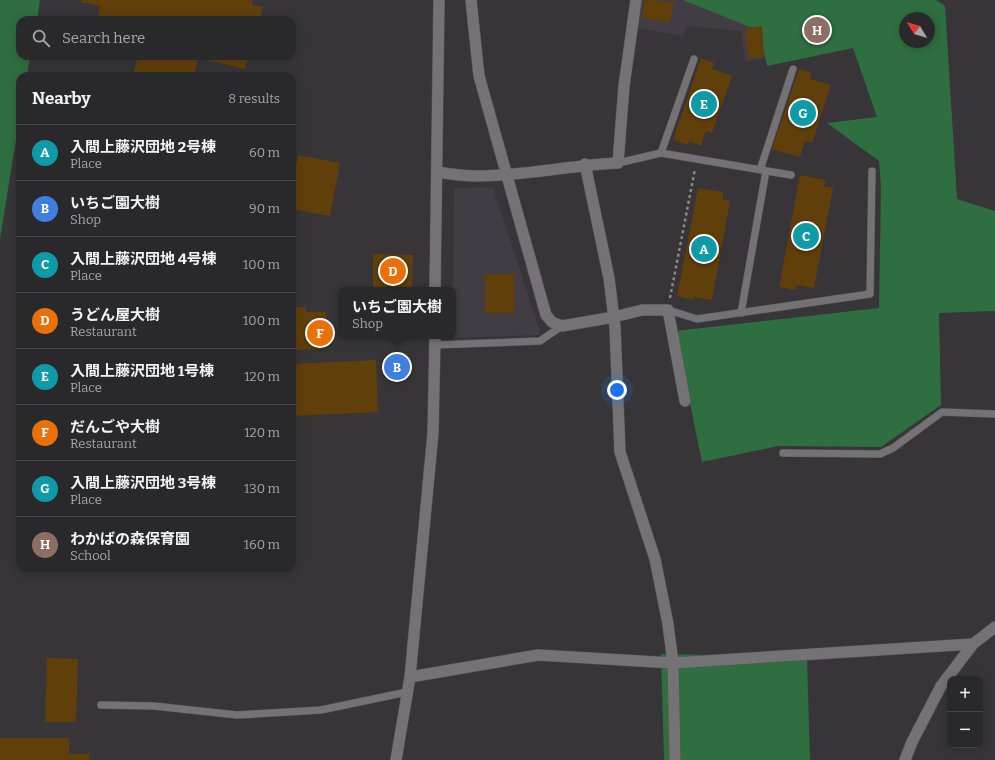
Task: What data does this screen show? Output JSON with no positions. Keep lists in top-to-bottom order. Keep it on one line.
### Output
{"north":"top left","page":{"pins":["H","E","G","C","A","D","F","B"],"search":"Search here","heading":["Nearby","8 results"],"list":[{"mark":"A","name":"入間上藤沢団地 2号棟","note":"Place","value":"60 m"},{"mark":"B","name":"いちご園大樹","note":"Shop","value":"90 m"},{"mark":"C","name":"入間上藤沢団地 4号棟","note":"Place","value":"100 m"},{"mark":"D","name":"うどん屋大樹","note":"Restaurant","value":"100 m"},{"mark":"E","name":"入間上藤沢団地 1号棟","note":"Place","value":"120 m"},{"mark":"F","name":"だんごや大樹","note":"Restaurant","value":"120 m"},{"mark":"G","name":"入間上藤沢団地 3号棟","note":"Place","value":"130 m"},{"mark":"H","name":"わかばの森保育園","note":"School","value":"160 m"}],"popup":["いちご園大樹","Shop"],"map_buttons":["+","−"]}}
